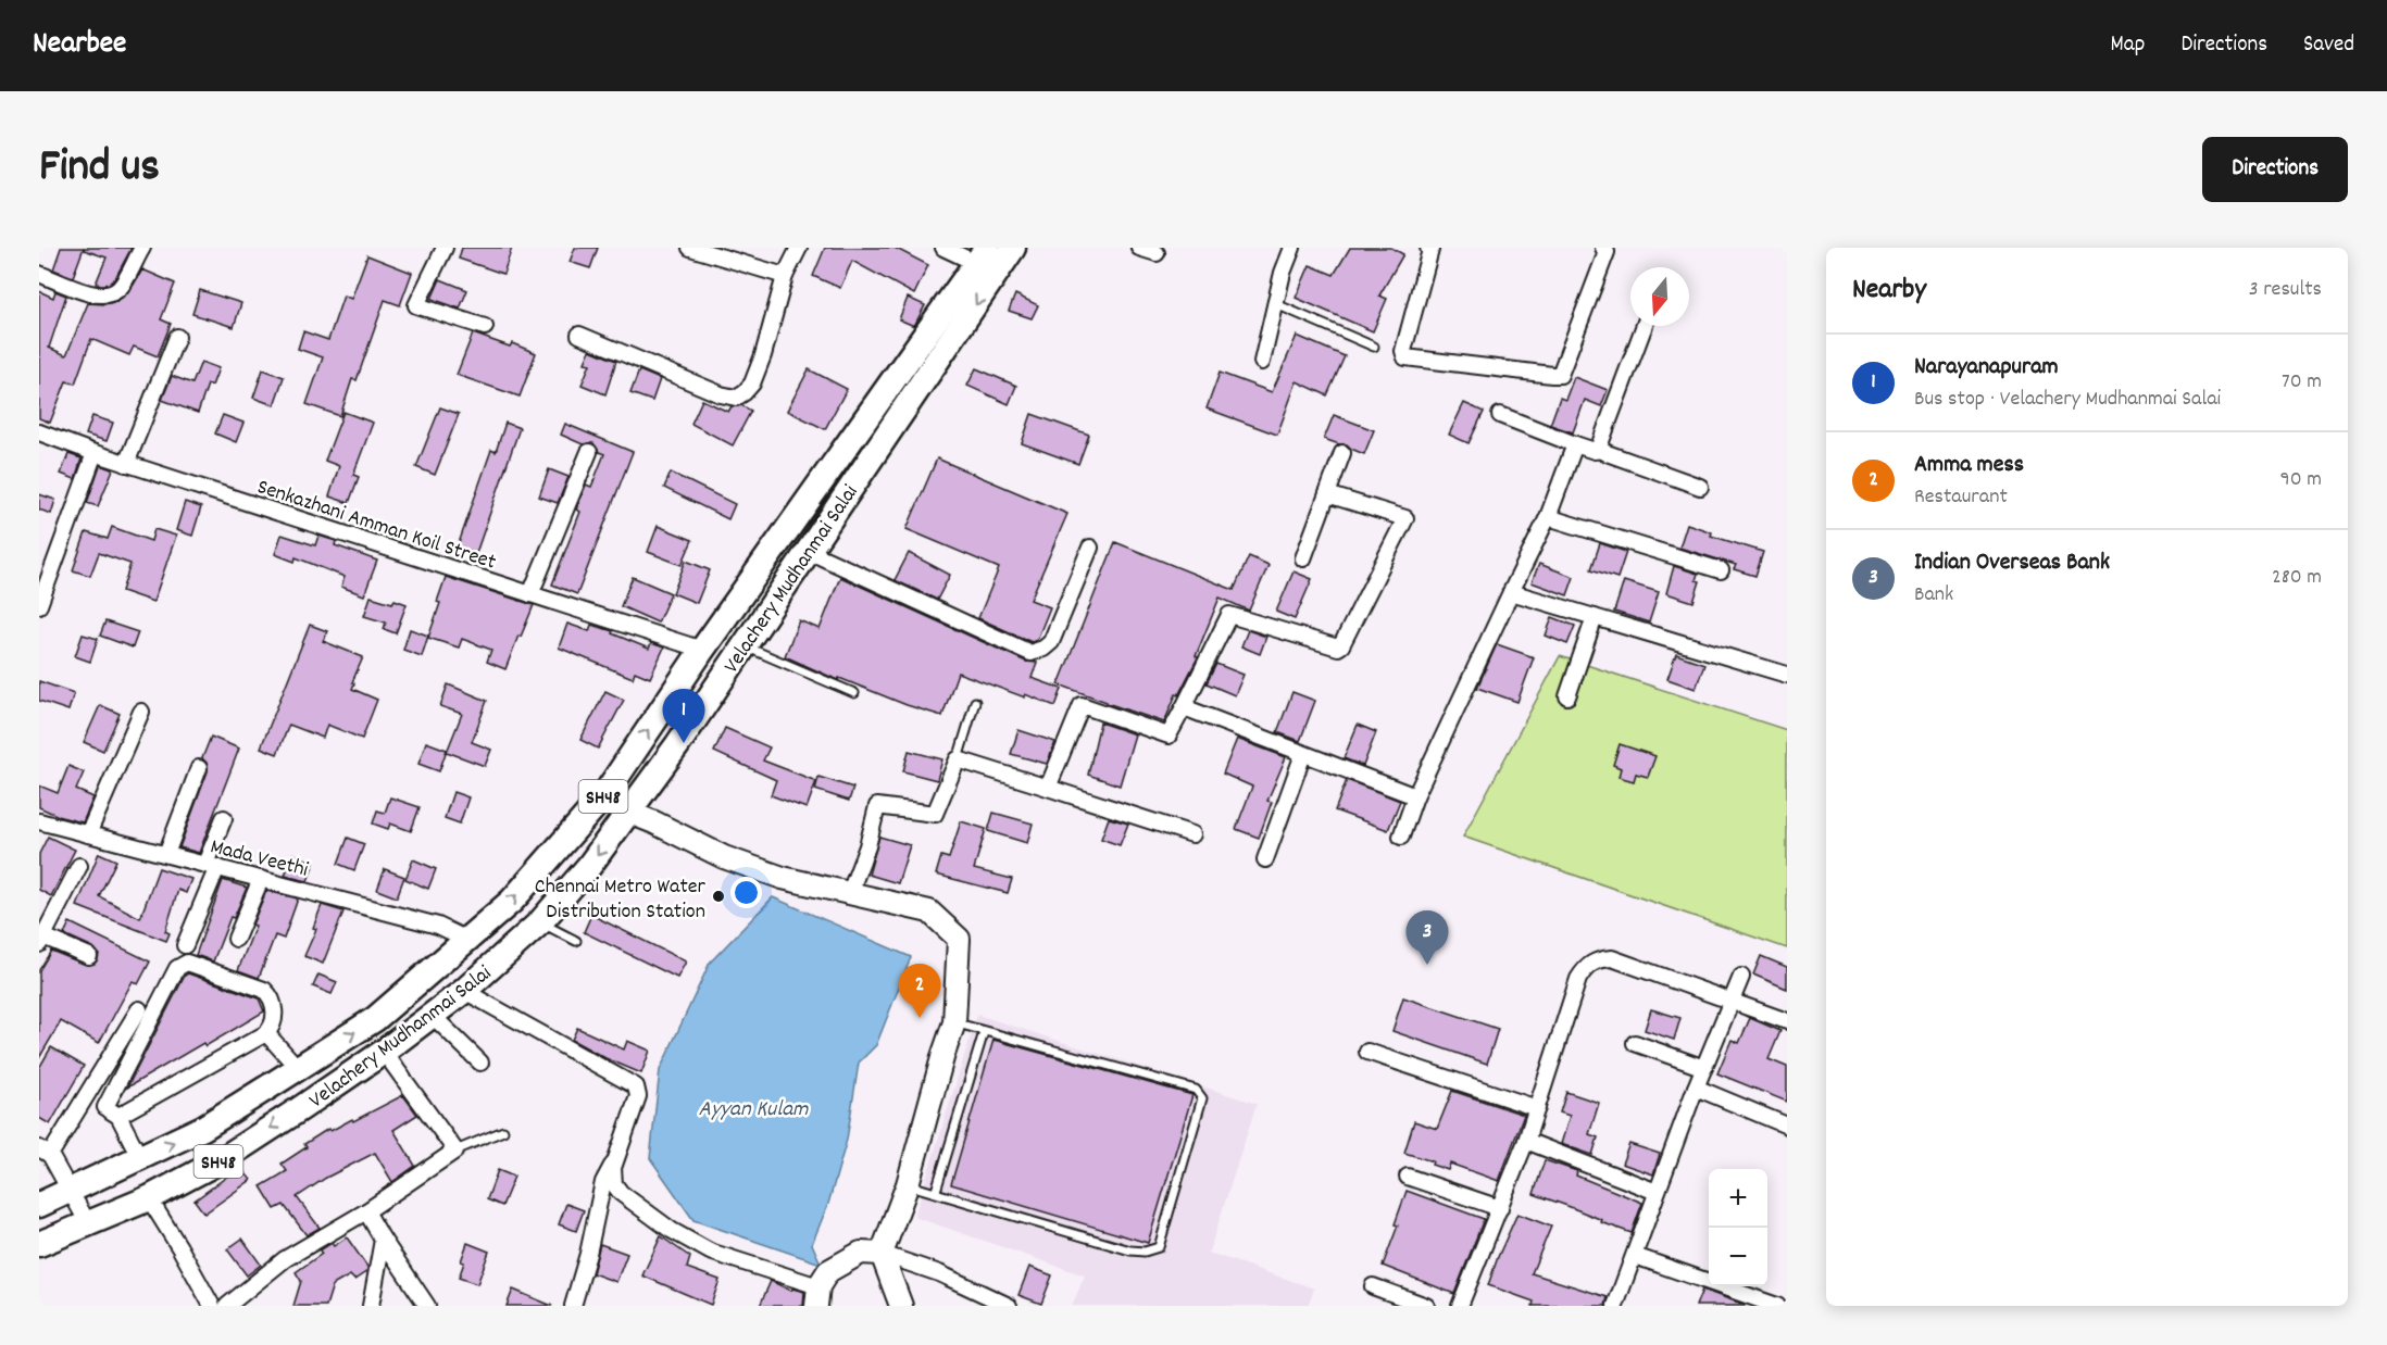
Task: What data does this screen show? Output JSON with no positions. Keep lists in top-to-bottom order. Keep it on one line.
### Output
{"streets":{"main road":["Velachery Mudhanmai Salai","SH48"],"street":["Senkazhani Amman Koil Street","Mada Veethi"]},"crossings":[["Senkazhani Amman Koil Street","Velachery Mudhanmai Salai"],["Velachery Mudhanmai Salai","Mada Veethi"]],"water":["Ayyan Kulam"],"places":["Chennai Metro Water Distribution Station"],"north":"bottom","page":{"header":"Nearbee","nav":["Map","Directions","Saved"],"title":"Find us","buttons":"Directions","heading":["Nearby","3 results"],"list":[{"mark":"1","name":"Narayanapuram","note":"Bus stop · Velachery Mudhanmai Salai","value":"70 m"},{"mark":"2","name":"Amma mess","note":"Restaurant","value":"90 m"},{"mark":"3","name":"Indian Overseas Bank","note":"Bank","value":"280 m"}],"pins":["1","3","2"],"map_buttons":["+","−"]}}
